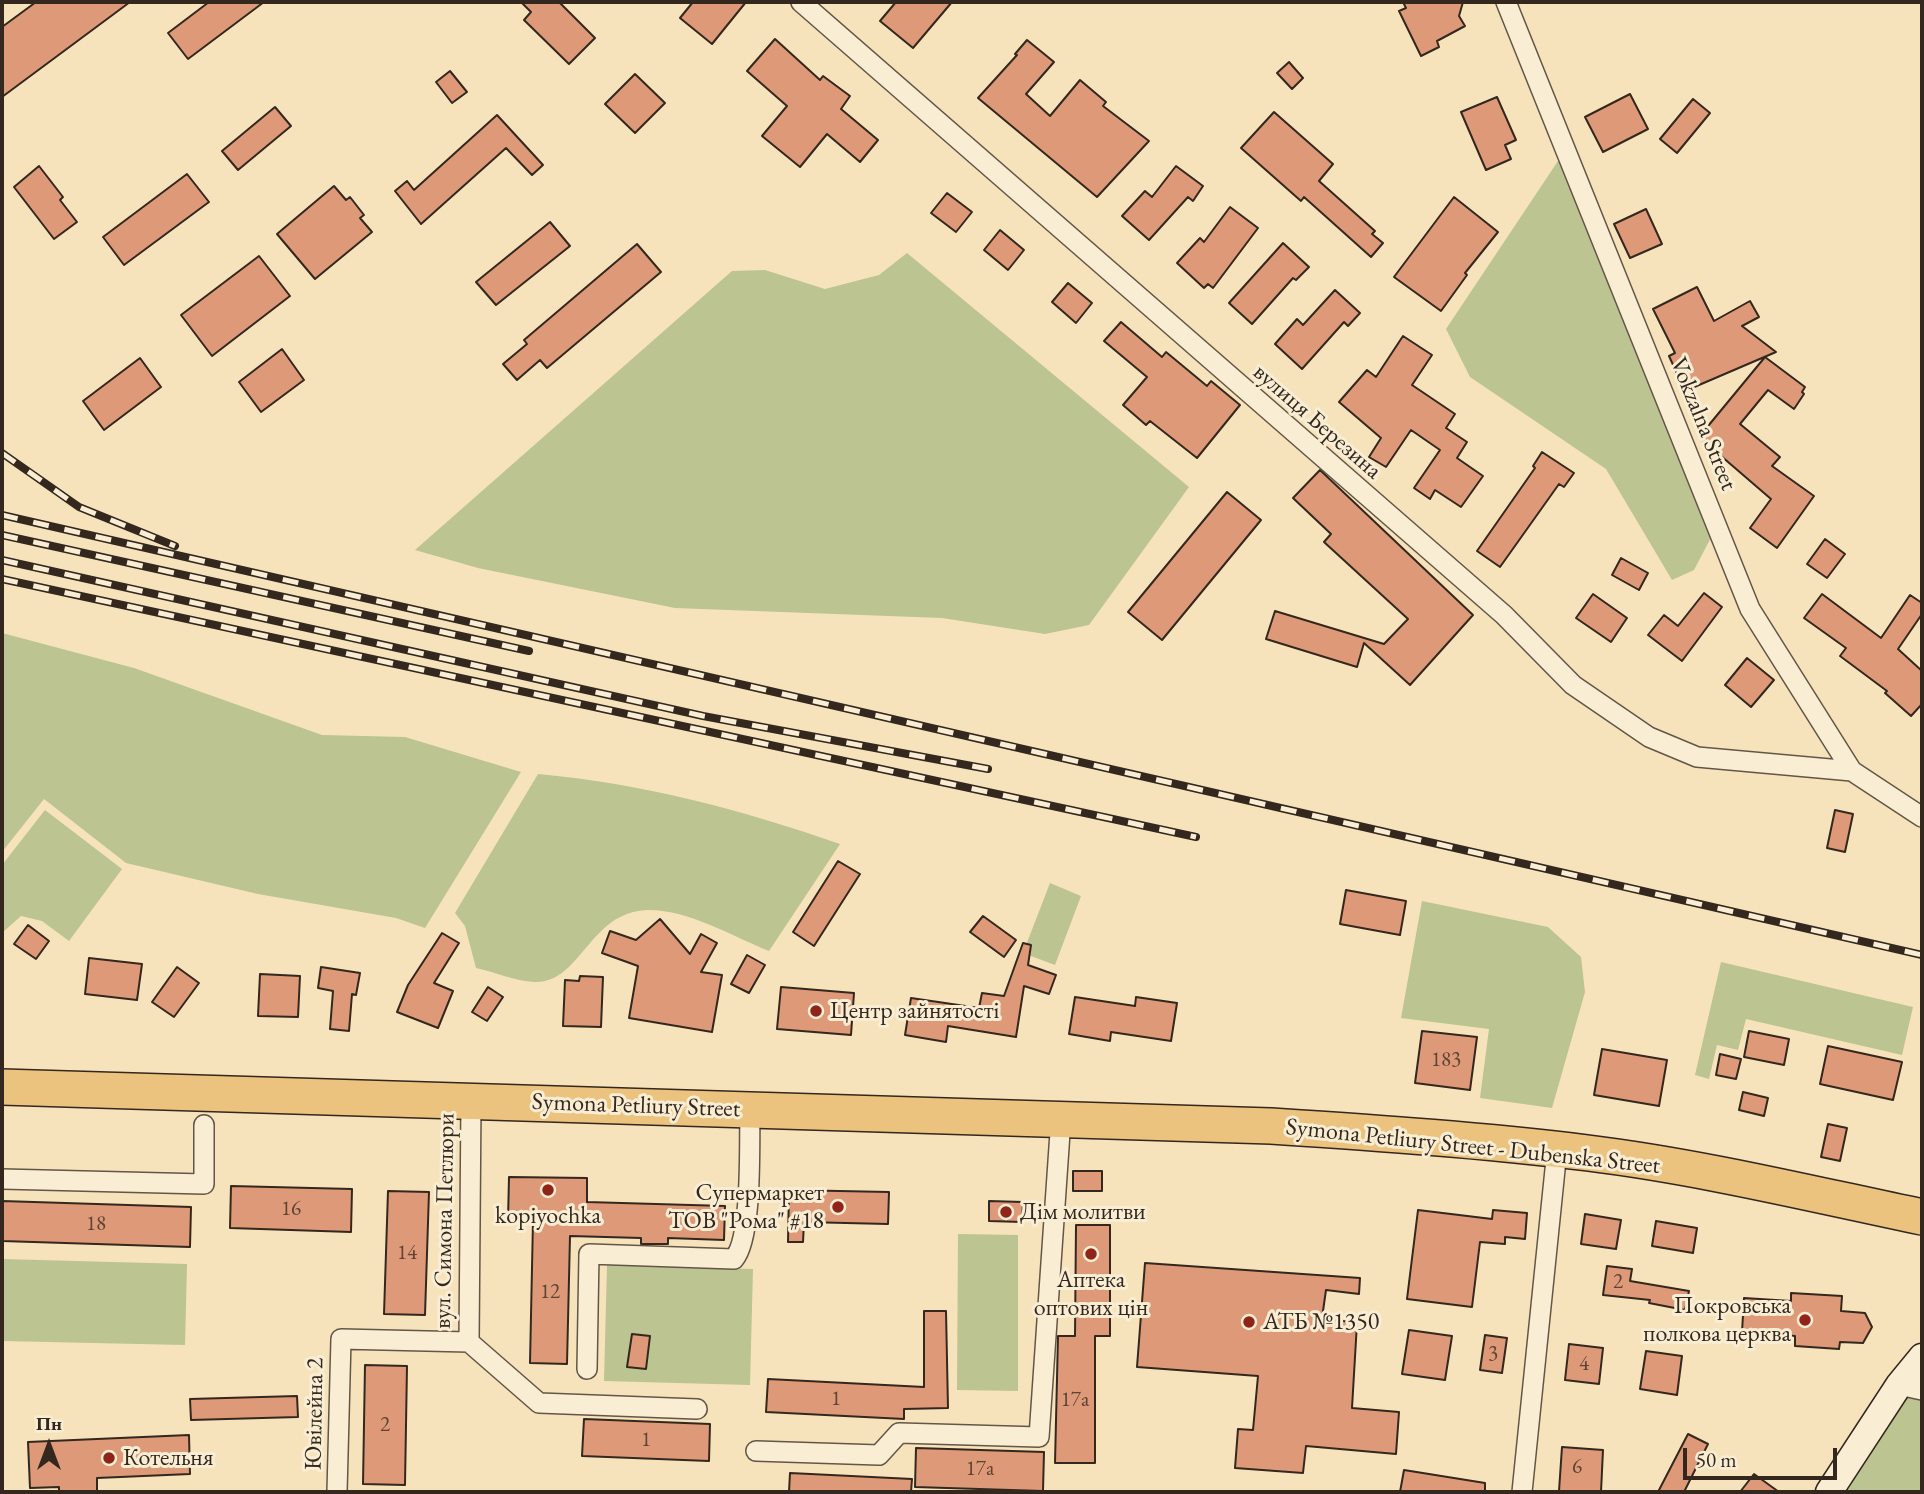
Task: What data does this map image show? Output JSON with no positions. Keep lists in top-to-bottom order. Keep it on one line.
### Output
{"streets":{"highway":["Symona Petliury Street","Symona Petliury Street - Dubenska Street"],"street":["вулиця Березина","Vokzalna Street","вул. Симона Петлюри","Ювілейна 2"]},"crossings":[["вулиця Березина","Vokzalna Street"],["Symona Petliury Street","Symona Petliury Street - Dubenska Street"],["Symona Petliury Street","вул. Симона Петлюри"],["вул. Симона Петлюри","Ювілейна 2"]],"places":["Центр зайнятості","kopiyochka","Супермаркет ТОВ \"Рома\" #18","Дім молитви","Аптека оптових цін","Покровська полкова церква","АТБ №1350","Котельня"],"house_numbers":["183","16","18","14","2","12","3","4","1","17а","2","1","6","17а"],"scale_bar":"50 m","north":"top"}
